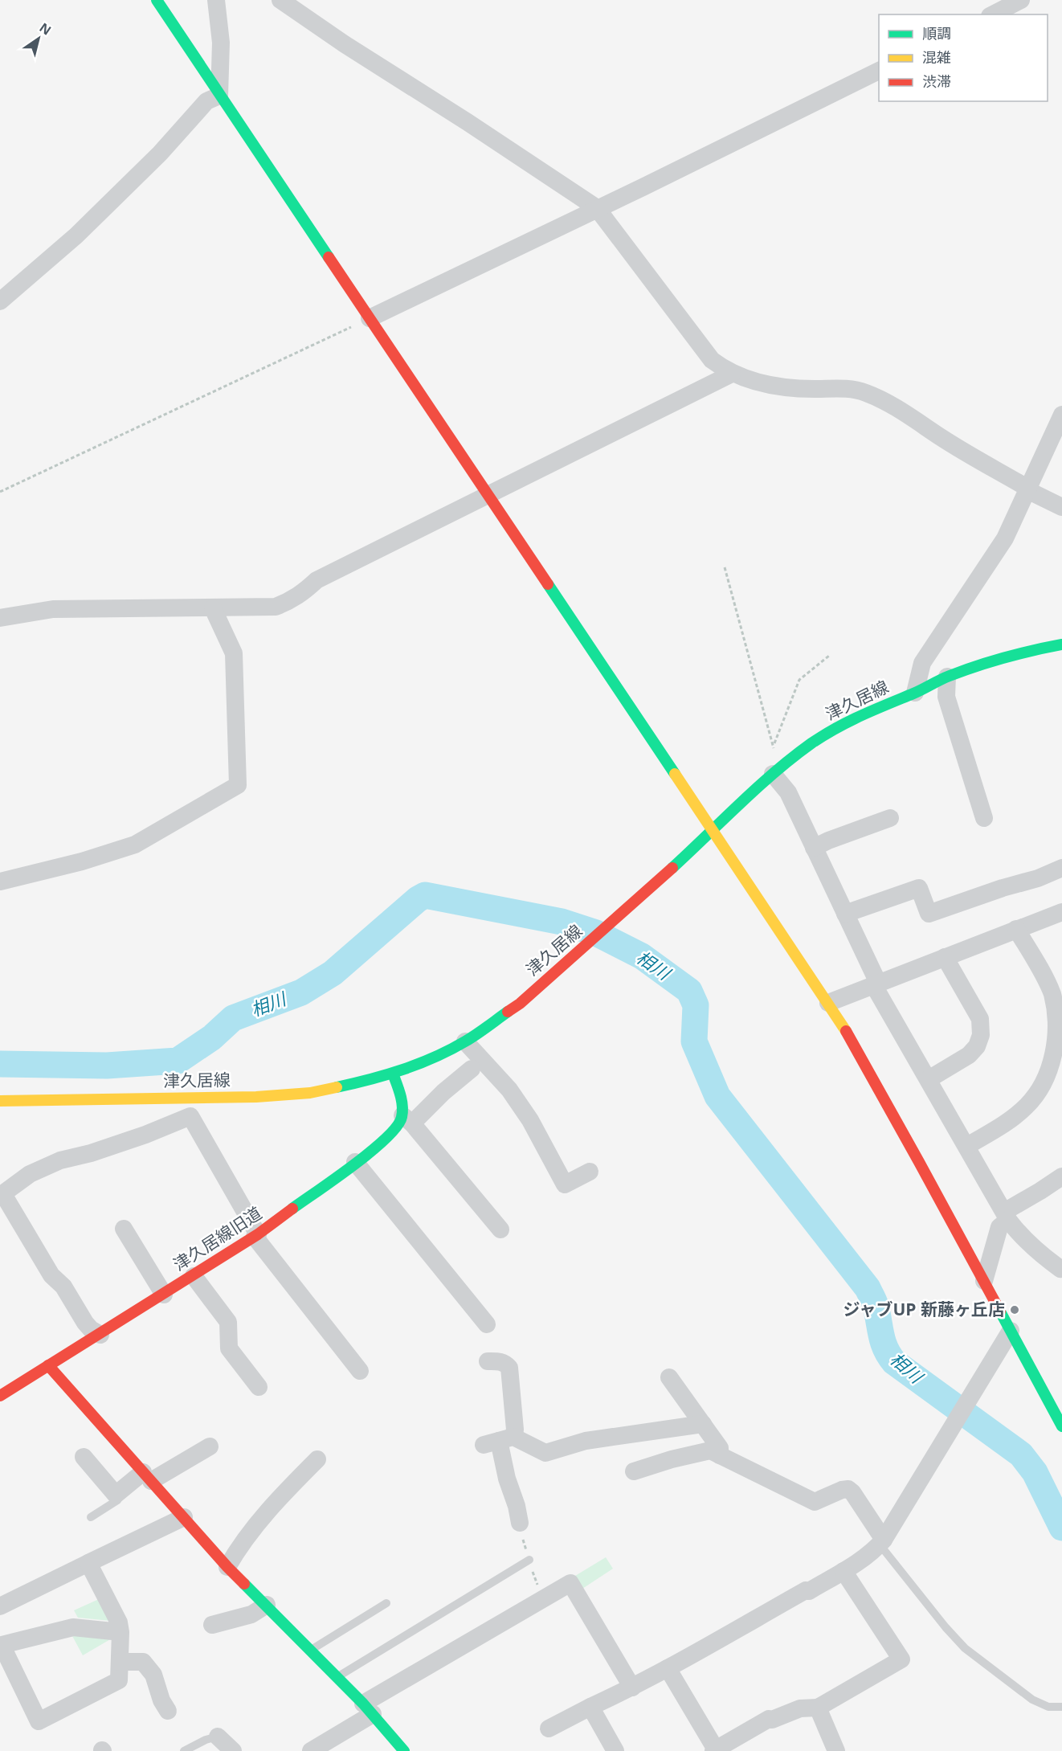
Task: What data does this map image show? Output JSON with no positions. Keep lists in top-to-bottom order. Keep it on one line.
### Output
{"streets":{"street":["津久居線","津久居線旧道"]},"water":["相川"],"places":["ジャブUP 新藤ヶ丘店"],"legend":["順調","混雑","渋滞"],"north":"top right"}
